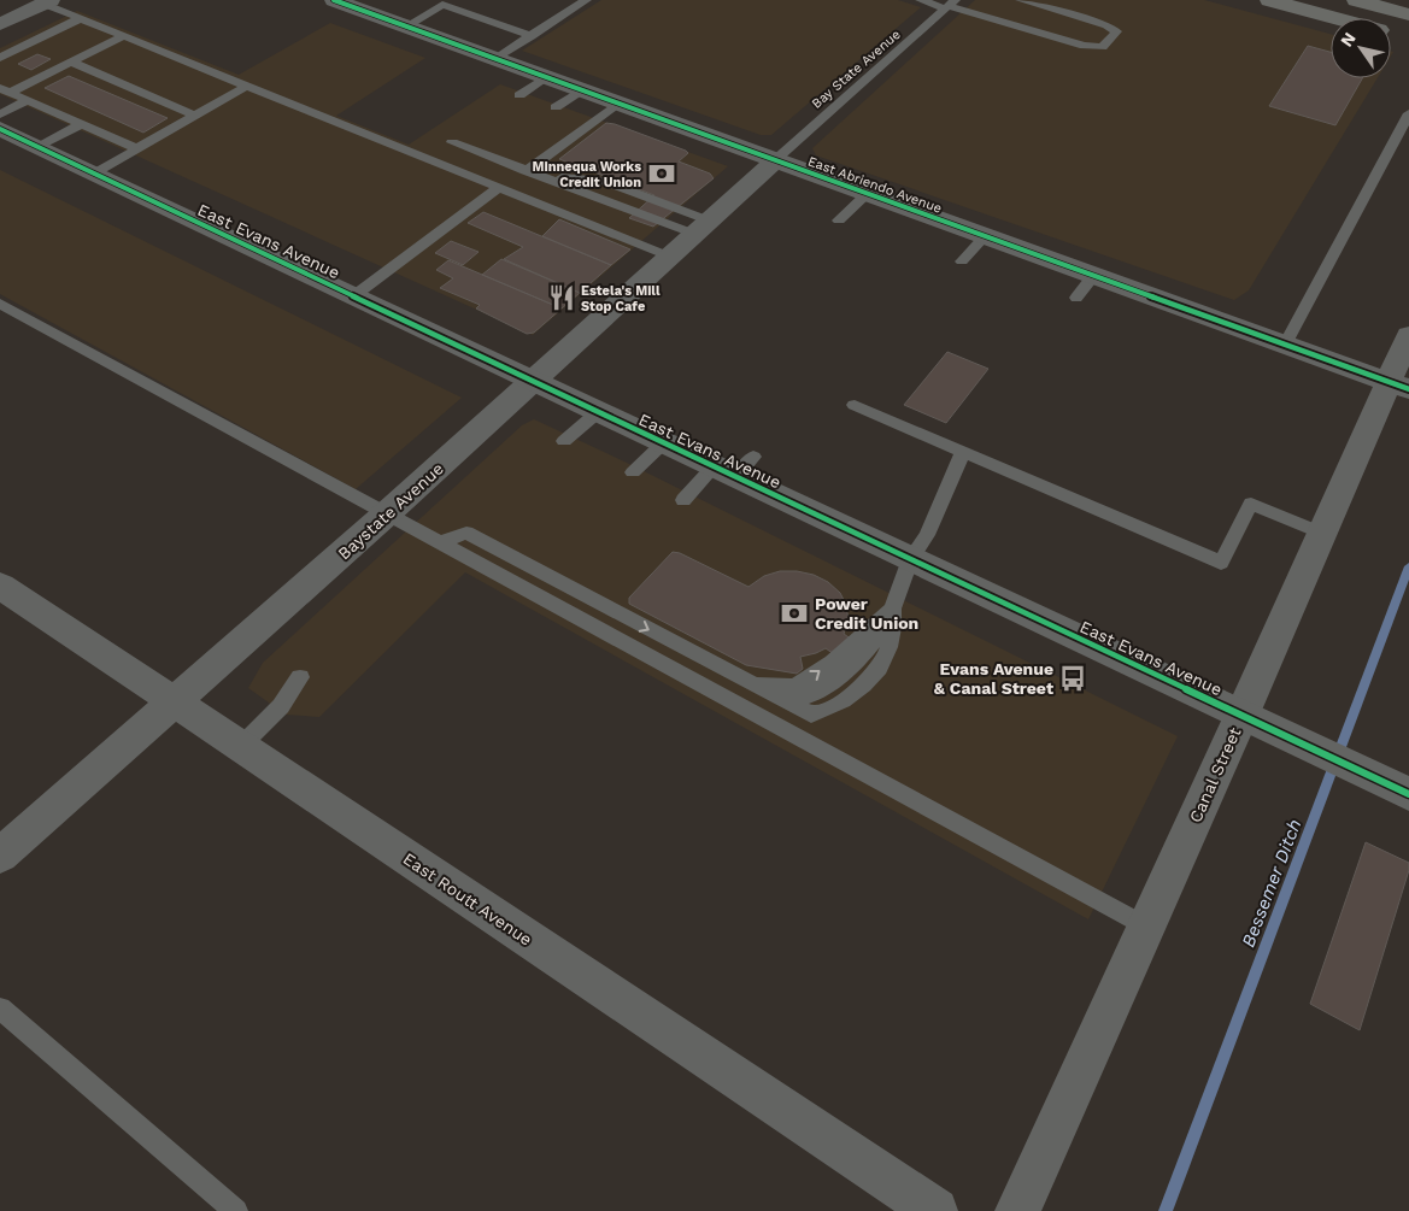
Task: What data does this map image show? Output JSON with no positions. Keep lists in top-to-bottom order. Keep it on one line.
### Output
{"streets":{"street":["East Abriendo Avenue","East Evans Avenue","Baystate Avenue","Canal Street","East Routt Avenue"],"lane":["Bay State Avenue"]},"crossings":[["Bay State Avenue","East Abriendo Avenue"],["Bay State Avenue","Baystate Avenue"],["East Abriendo Avenue","Baystate Avenue"],["East Abriendo Avenue","Canal Street"],["East Evans Avenue","Baystate Avenue"],["East Evans Avenue","Canal Street"],["Baystate Avenue","East Routt Avenue"]],"water":["Bessemer Ditch"],"places":{"bank":["Minnequa Works Credit Union","Power Credit Union"],"restaurant":["Estela's Mill Stop Cafe"],"bus stop":["Evans Avenue & Canal Street"]},"north":"top left"}
